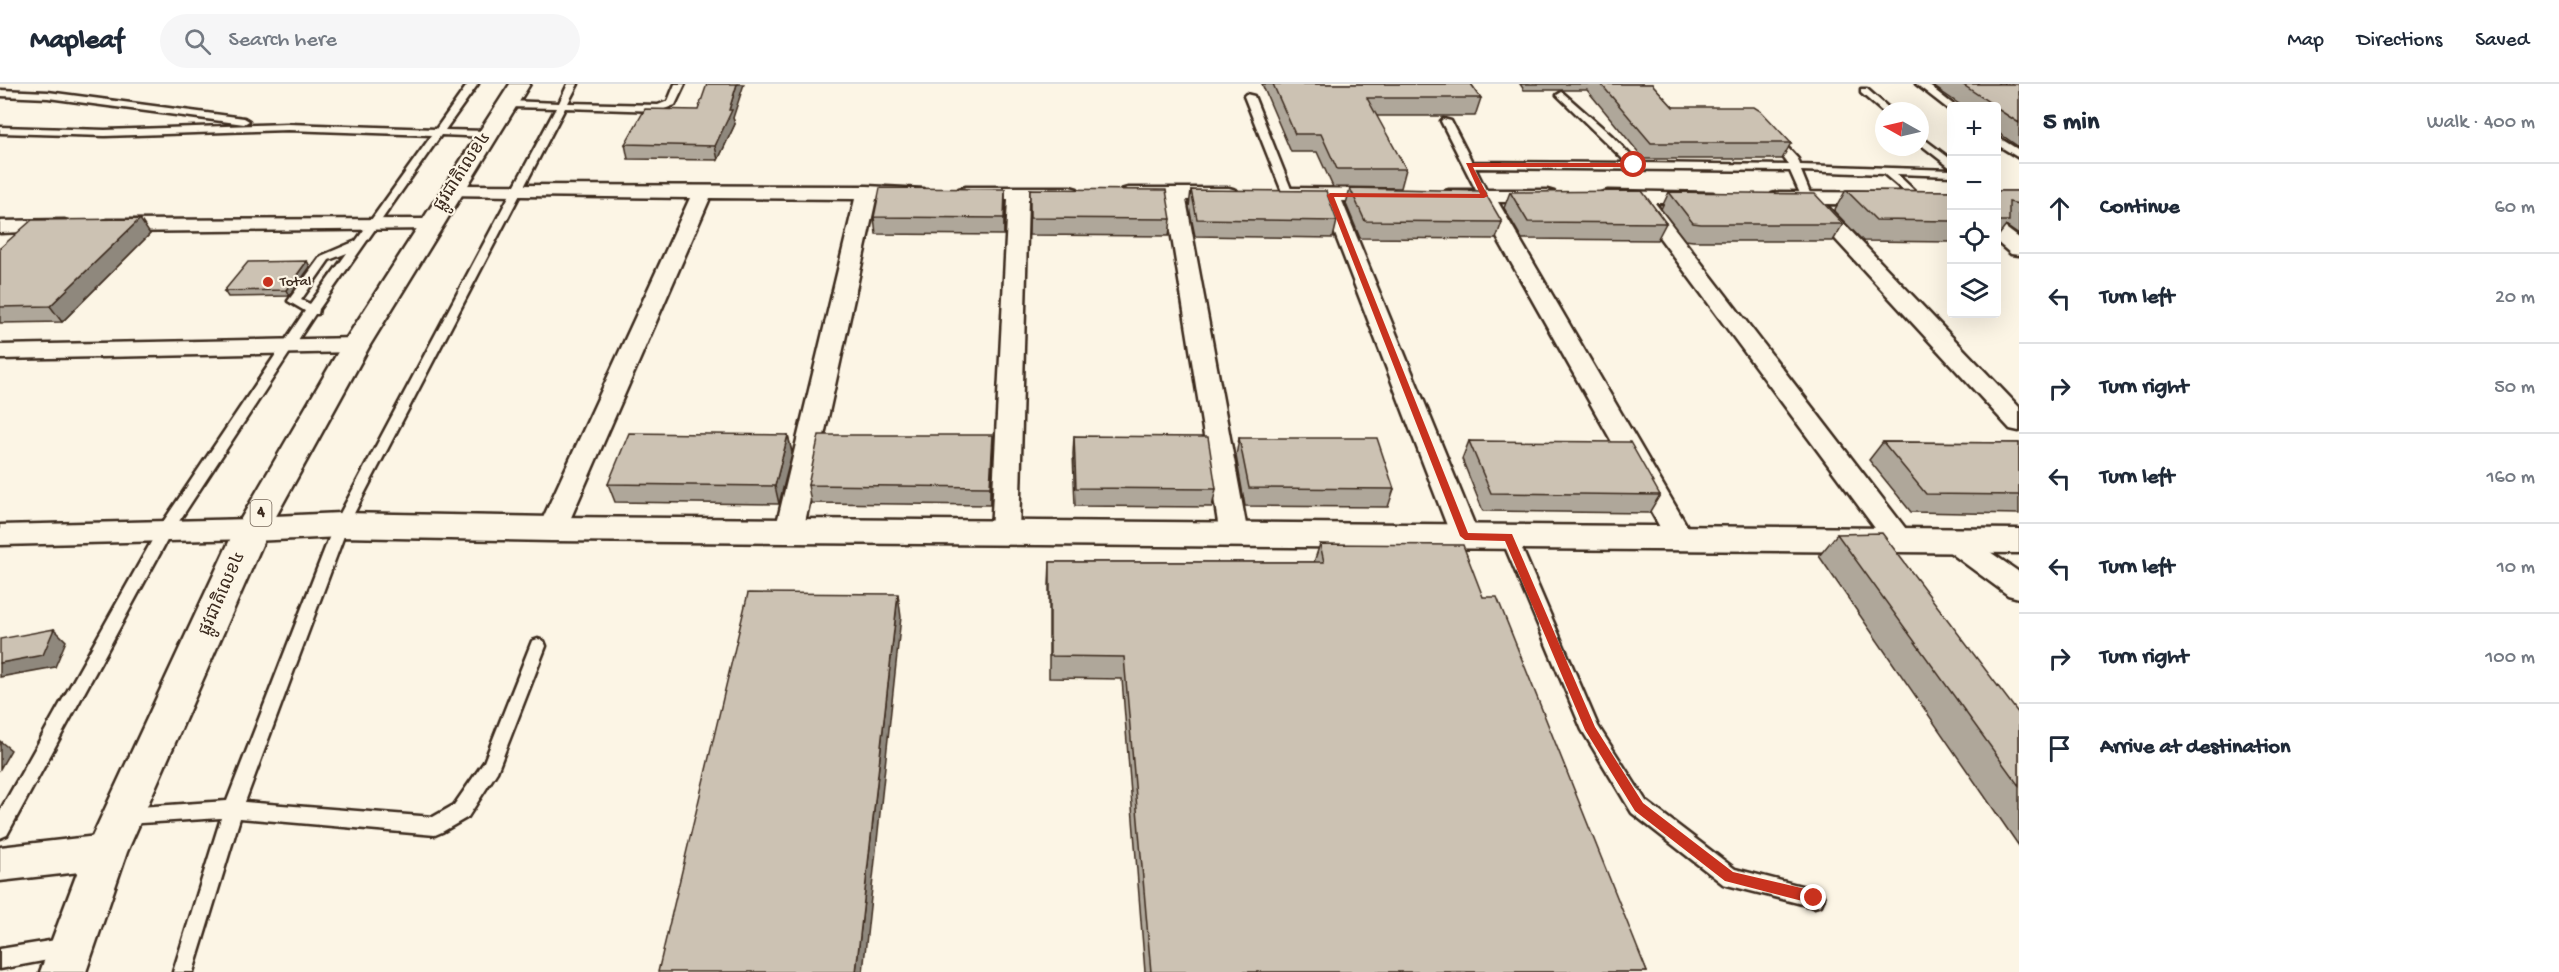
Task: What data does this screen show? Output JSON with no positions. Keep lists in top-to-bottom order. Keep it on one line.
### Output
{"streets":{"main road":["ផ្លូវជាតិលេខ៤","4"]},"places":["Total"],"north":"left","page":{"header":"Mapleaf","search":"Search here","nav":["Map","Directions","Saved"],"heading":["5 min","Walk · 400 m"],"map_buttons":["+","−"],"list":[["Continue","60 m"],["Turn left","20 m"],["Turn right","50 m"],["Turn left","160 m"],["Turn left","10 m"],["Turn right","100 m"],"Arrive at destination"]}}
